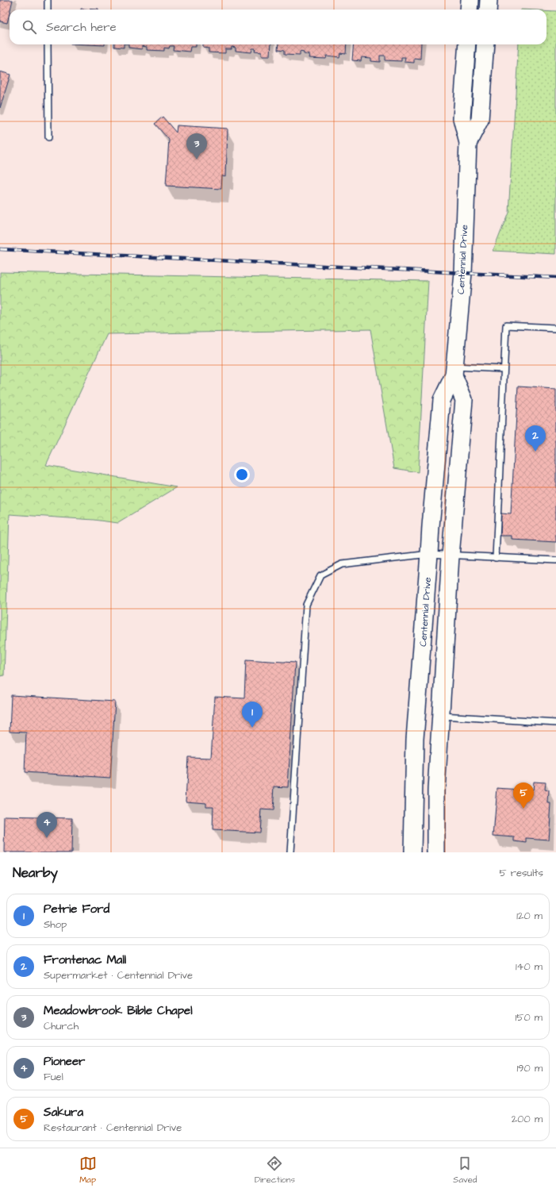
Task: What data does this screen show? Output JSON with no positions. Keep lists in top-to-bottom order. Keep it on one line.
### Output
{"streets":{"main road":["Centennial Drive"]},"page":{"search":"Search here","pins":["3","2","1","5","4"],"heading":["Nearby","5 results"],"list":[{"mark":"1","name":"Petrie Ford","note":"Shop","value":"120 m"},{"mark":"2","name":"Frontenac Mall","note":"Supermarket · Centennial Drive","value":"140 m"},{"mark":"3","name":"Meadowbrook Bible Chapel","note":"Church","value":"150 m"},{"mark":"4","name":"Pioneer","note":"Fuel","value":"190 m"},{"mark":"5","name":"Sakura","note":"Restaurant · Centennial Drive","value":"200 m"}],"nav":["Map","Directions","Saved"]}}
